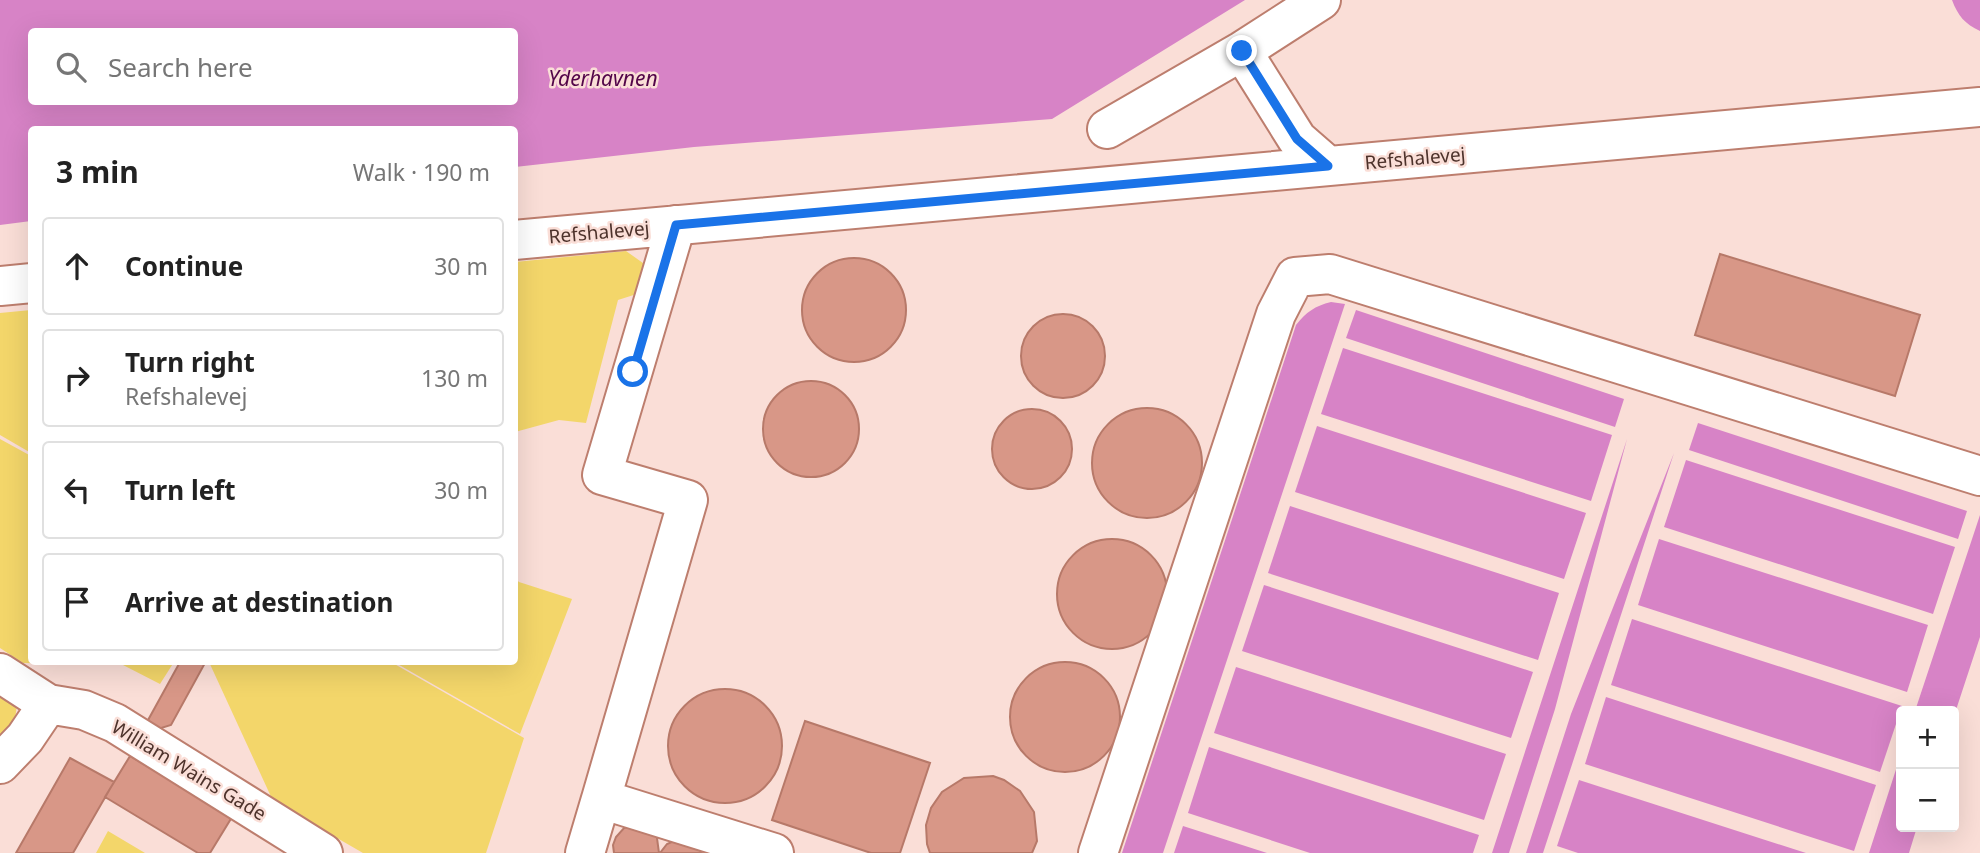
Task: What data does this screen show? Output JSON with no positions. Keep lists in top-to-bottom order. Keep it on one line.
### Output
{"streets":{"street":["Refshalevej","William Wains Gade"]},"water":["Yderhavnen"],"page":{"search":"Search here","heading":["3 min","Walk · 190 m"],"list":[["Continue","30 m"],["Turn right","Refshalevej","130 m"],["Turn left","30 m"],"Arrive at destination"],"map_buttons":["+","−"]}}
